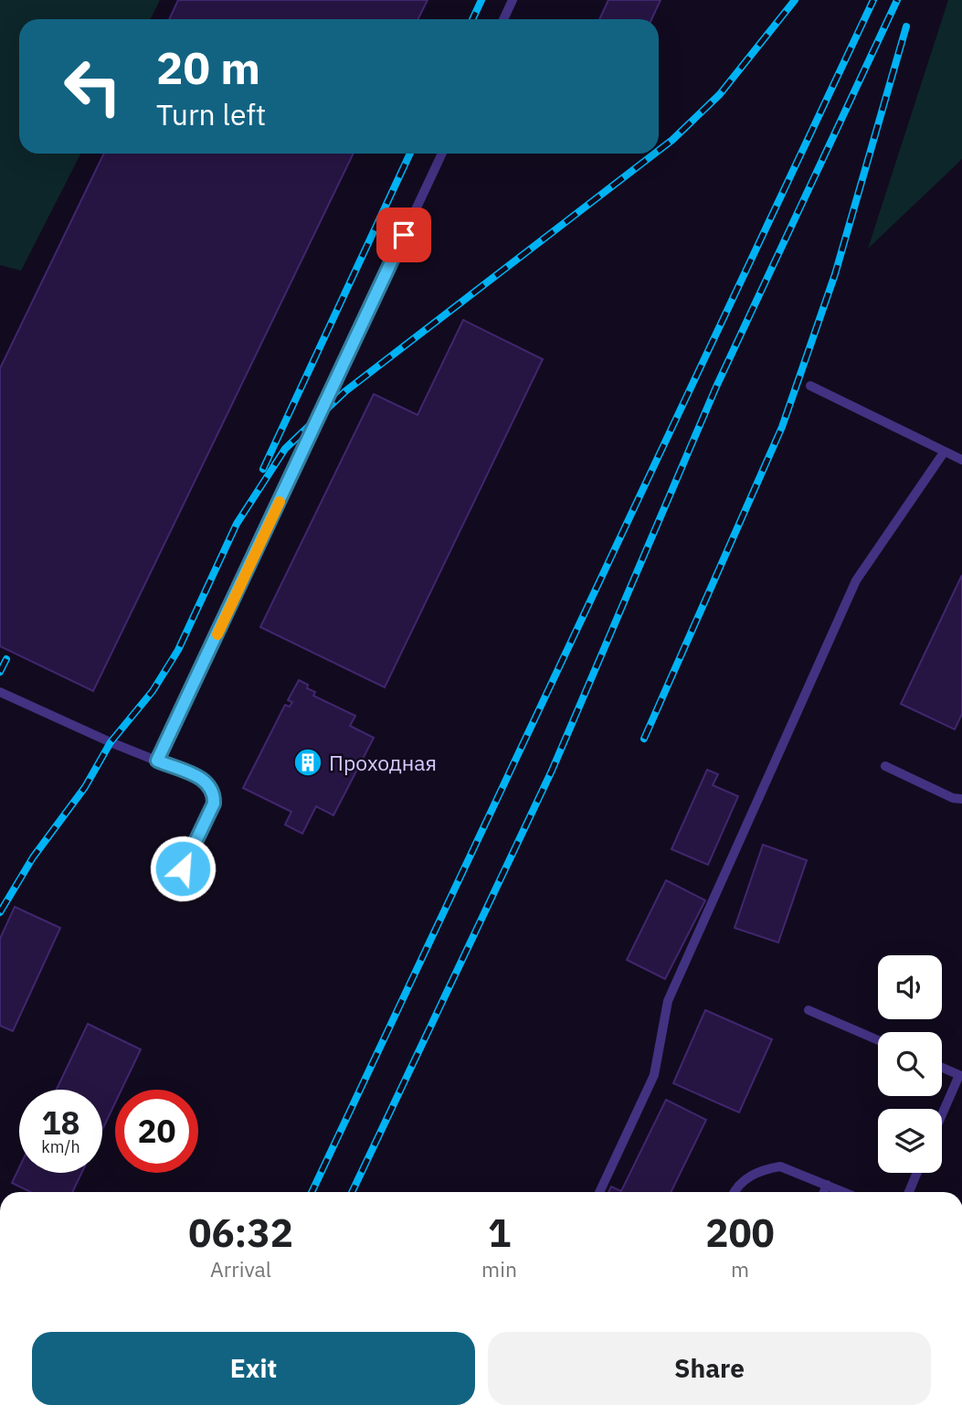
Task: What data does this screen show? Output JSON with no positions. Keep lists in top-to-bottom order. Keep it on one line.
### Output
{"places":{"building":["Проходная"]},"page":{"turn":["20 m","Turn left"],"speed":"18 km/h","limit":"20","eta":["06:32","Arrival","1","min","200","m"],"buttons":["Exit","Share"]}}
